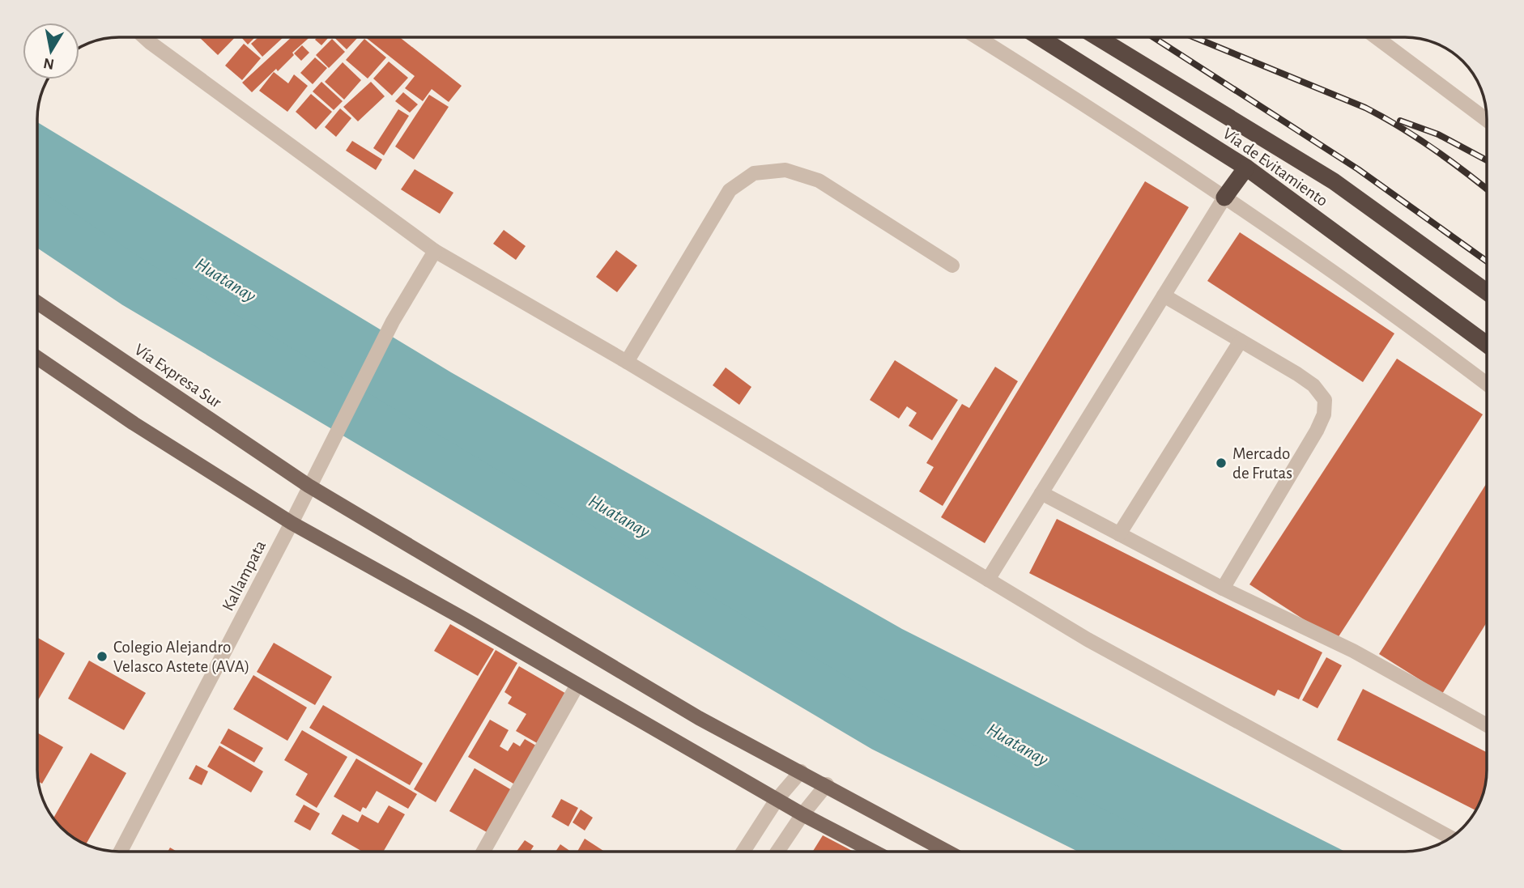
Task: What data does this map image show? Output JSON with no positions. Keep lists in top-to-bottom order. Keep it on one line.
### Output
{"streets":{"highway":["Vía de Evitamiento"],"main road":["Vía Expresa Sur"],"street":["Kallampata"]},"crossings":[["Vía Expresa Sur","Kallampata"]],"water":["Huatanay"],"places":["Mercado de Frutas","Colegio Alejandro Velasco Astete (AVA)"],"north":"bottom"}
